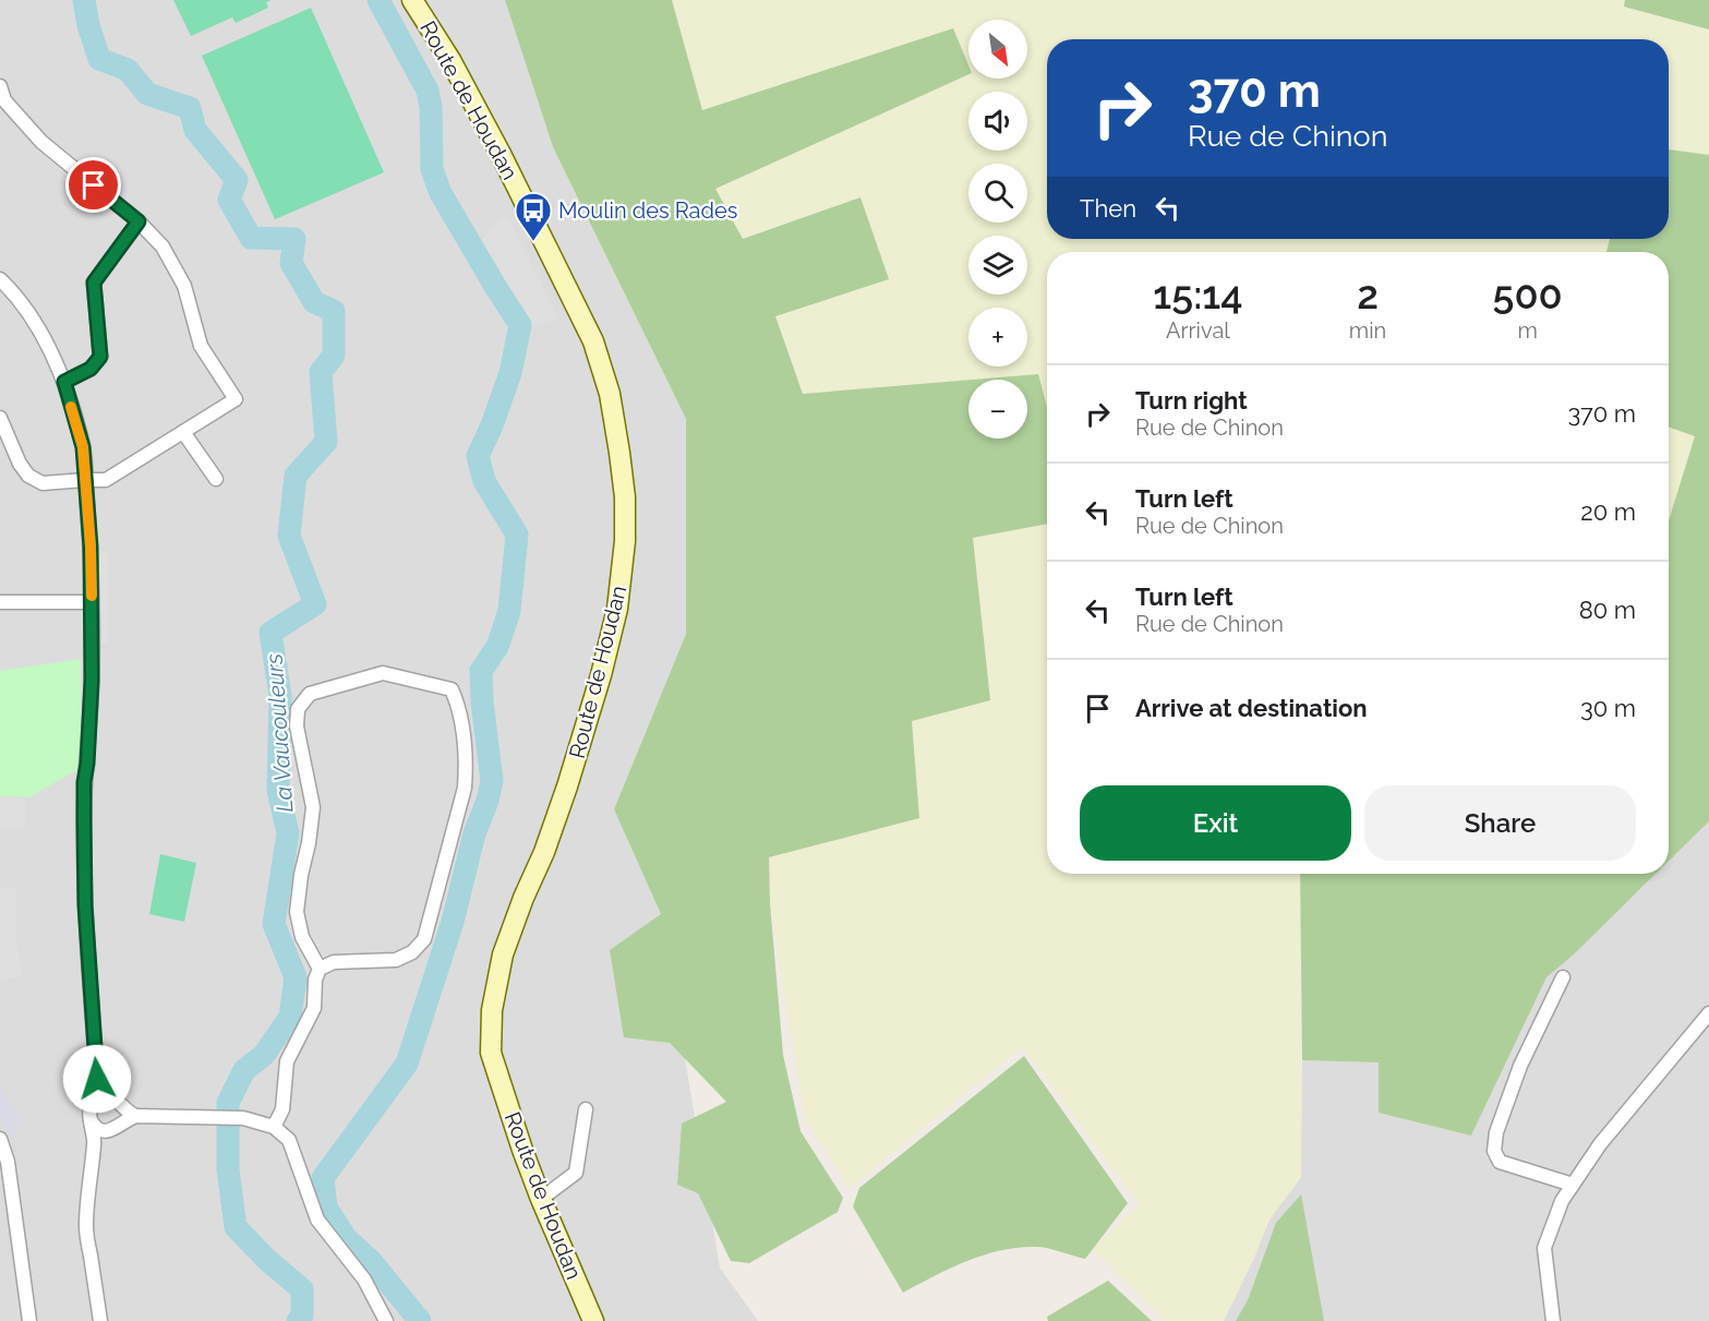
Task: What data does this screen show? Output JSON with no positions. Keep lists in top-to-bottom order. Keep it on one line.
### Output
{"streets":{"street":["Route de Houdan"]},"water":["La Vaucouleurs"],"places":{"bus stop":["Moulin des Rades"]},"north":"bottom right","page":{"map_buttons":["+","−"],"turn":["370 m","Rue de Chinon"],"then":"Then","eta":["15:14","Arrival","2","min","500","m"],"list":[{"name":"Turn right","note":"Rue de Chinon","value":"370 m"},{"name":"Turn left","note":"Rue de Chinon","value":"20 m"},{"name":"Turn left","note":"Rue de Chinon","value":"80 m"},{"name":"Arrive at destination","value":"30 m"}],"buttons":["Exit","Share"]}}
